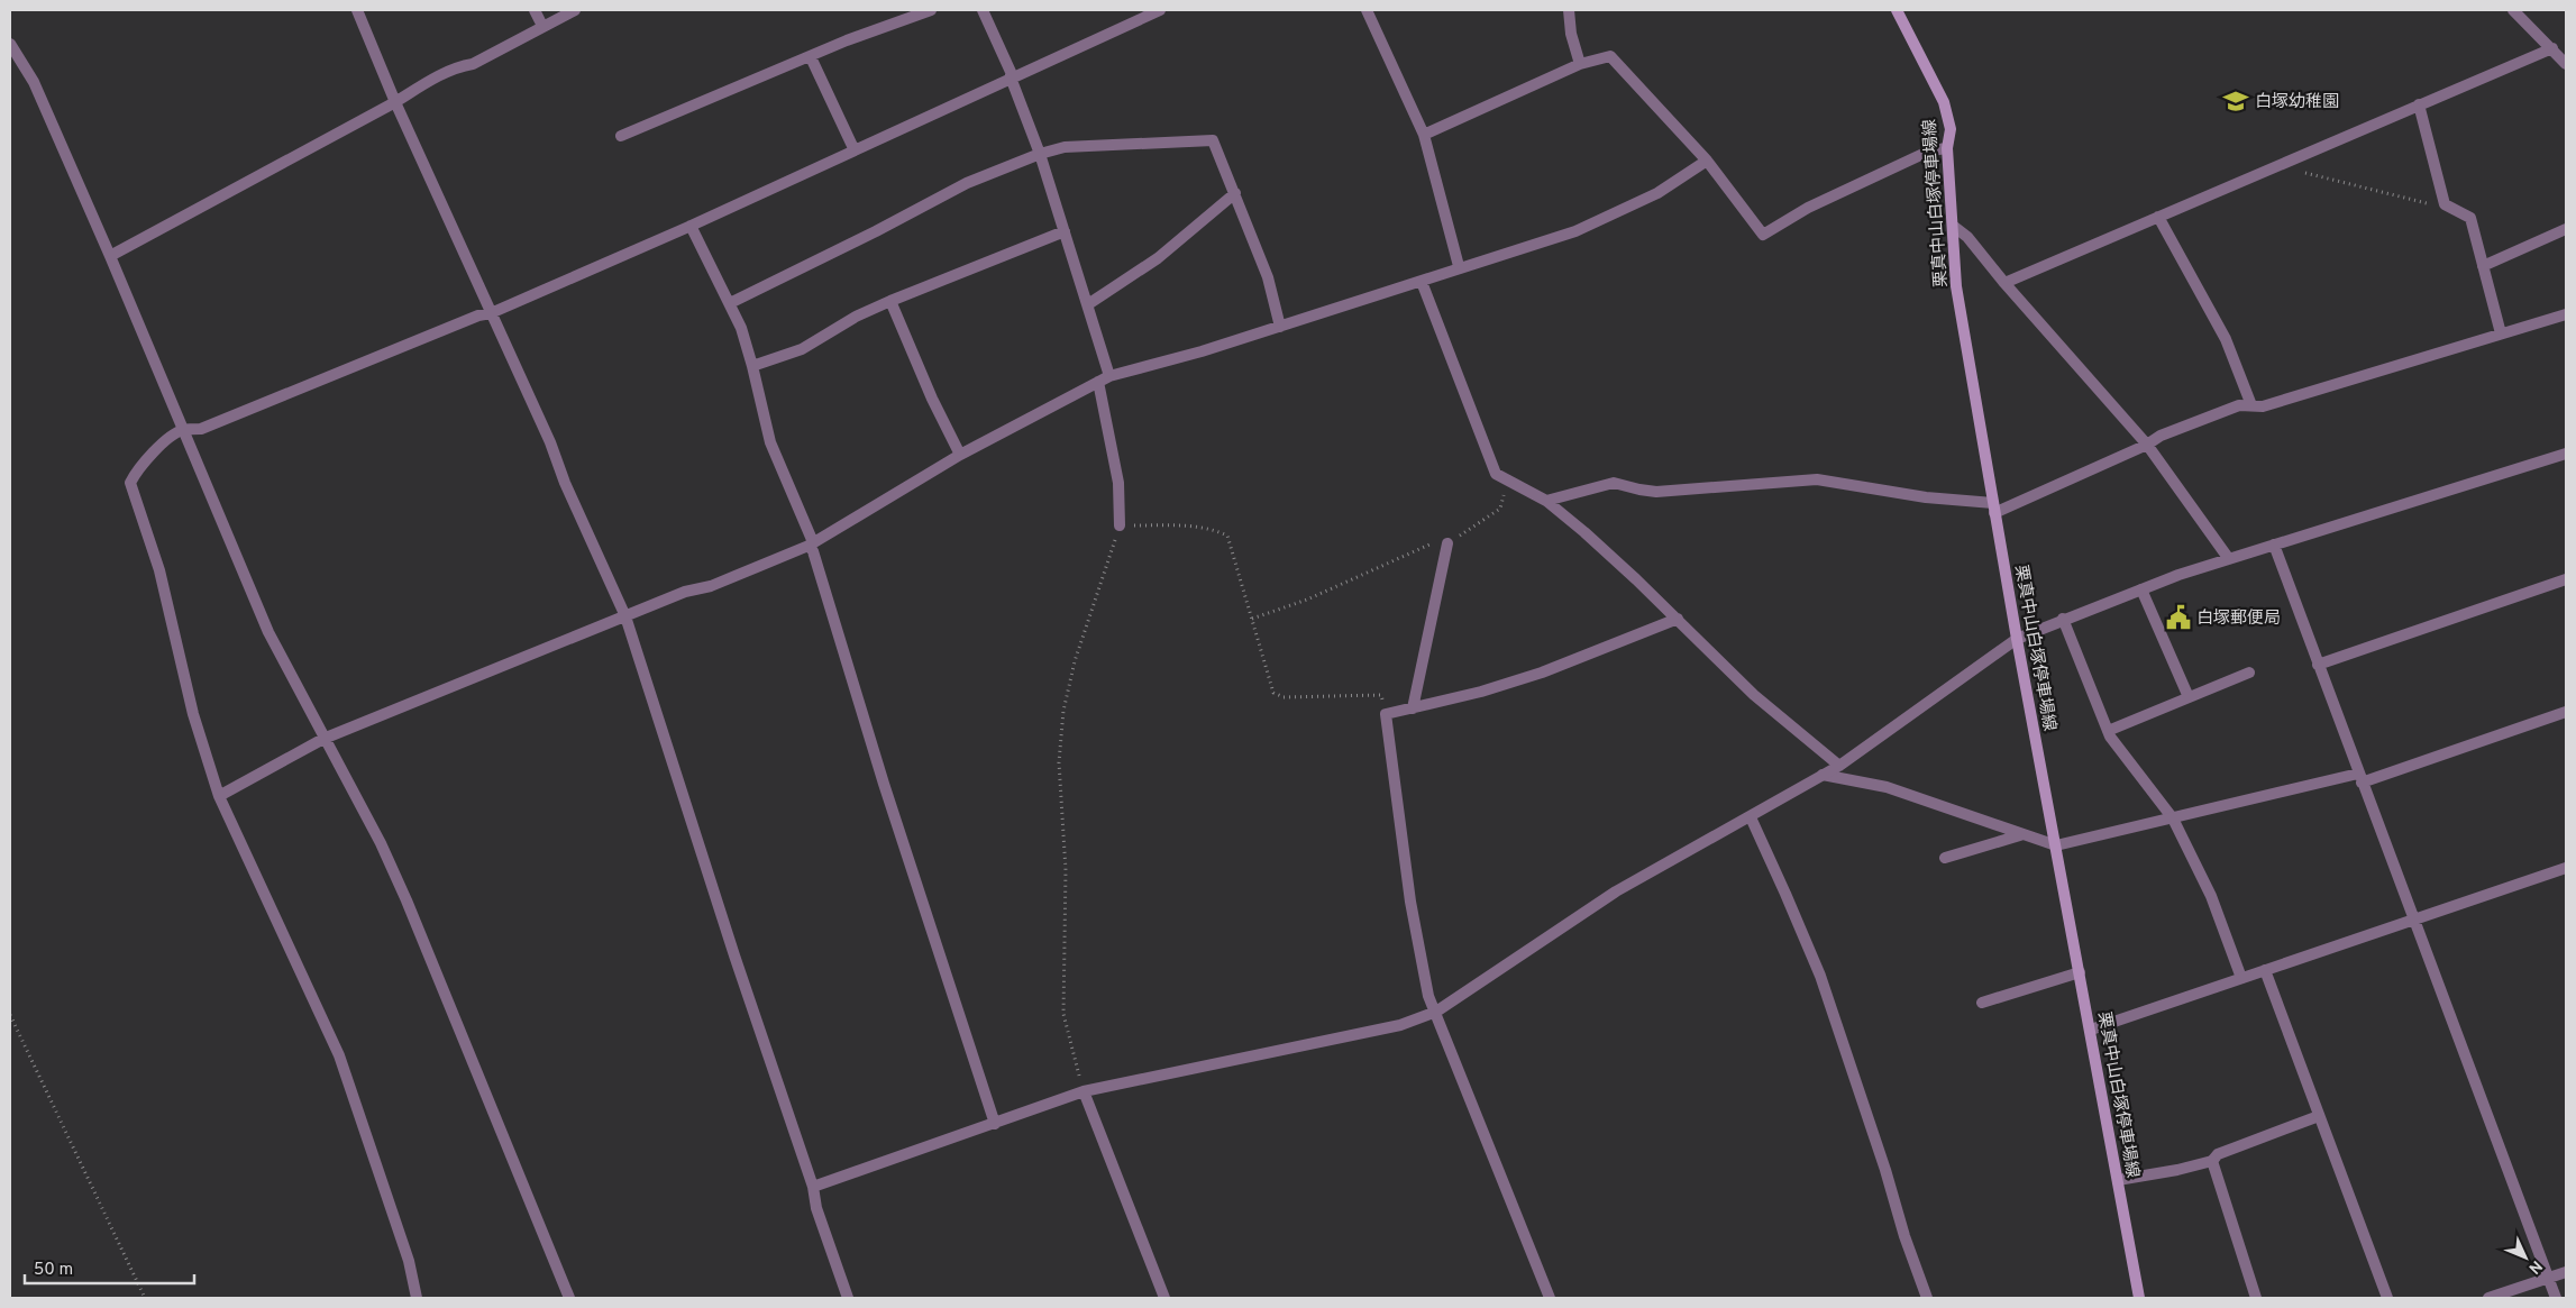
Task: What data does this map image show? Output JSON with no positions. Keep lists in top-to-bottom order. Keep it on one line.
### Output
{"streets":{"main road":["栗真中山白塚停車場線"]},"places":{"school or university":["白塚幼稚園"],"public building":["白塚郵便局"]},"scale_bar":"50 m","north":"bottom right"}
